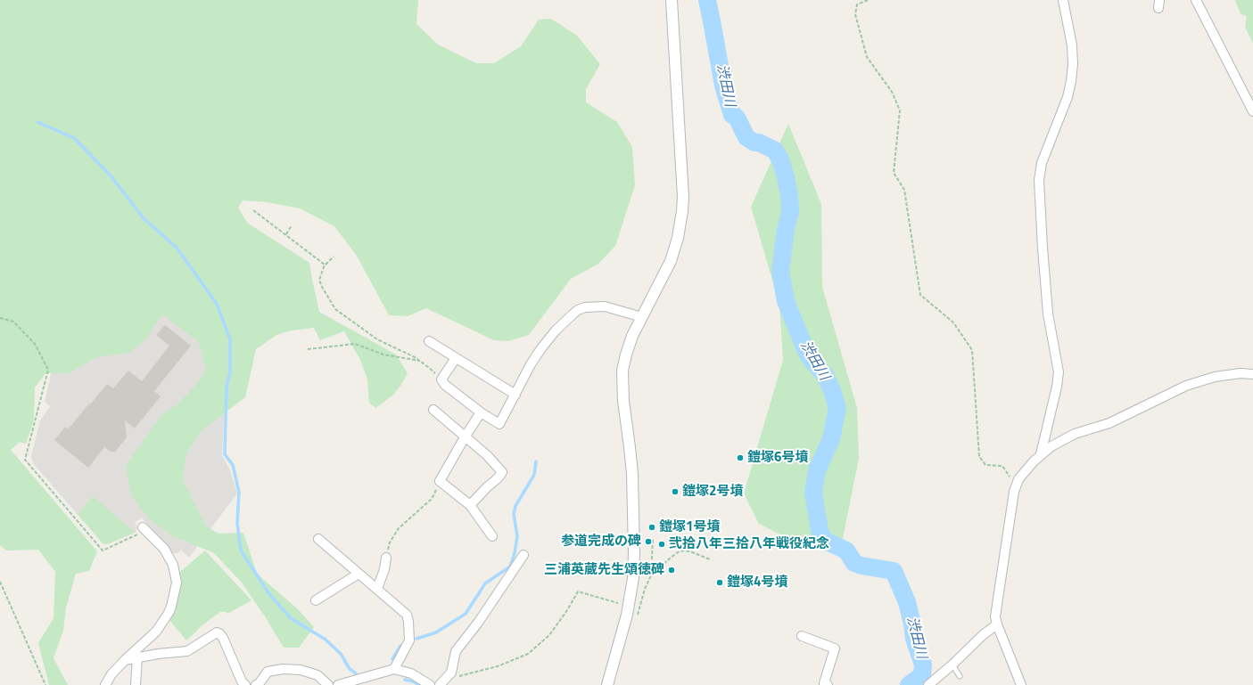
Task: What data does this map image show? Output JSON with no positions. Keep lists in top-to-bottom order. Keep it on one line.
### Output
{"water":["渋田川"],"places":["鎧塚6号墳","鎧塚2号墳","鎧塚1号墳","参道完成の碑","弐拾八年三拾八年戦役紀念","三浦英蔵先生頌徳碑","鎧塚4号墳"]}
